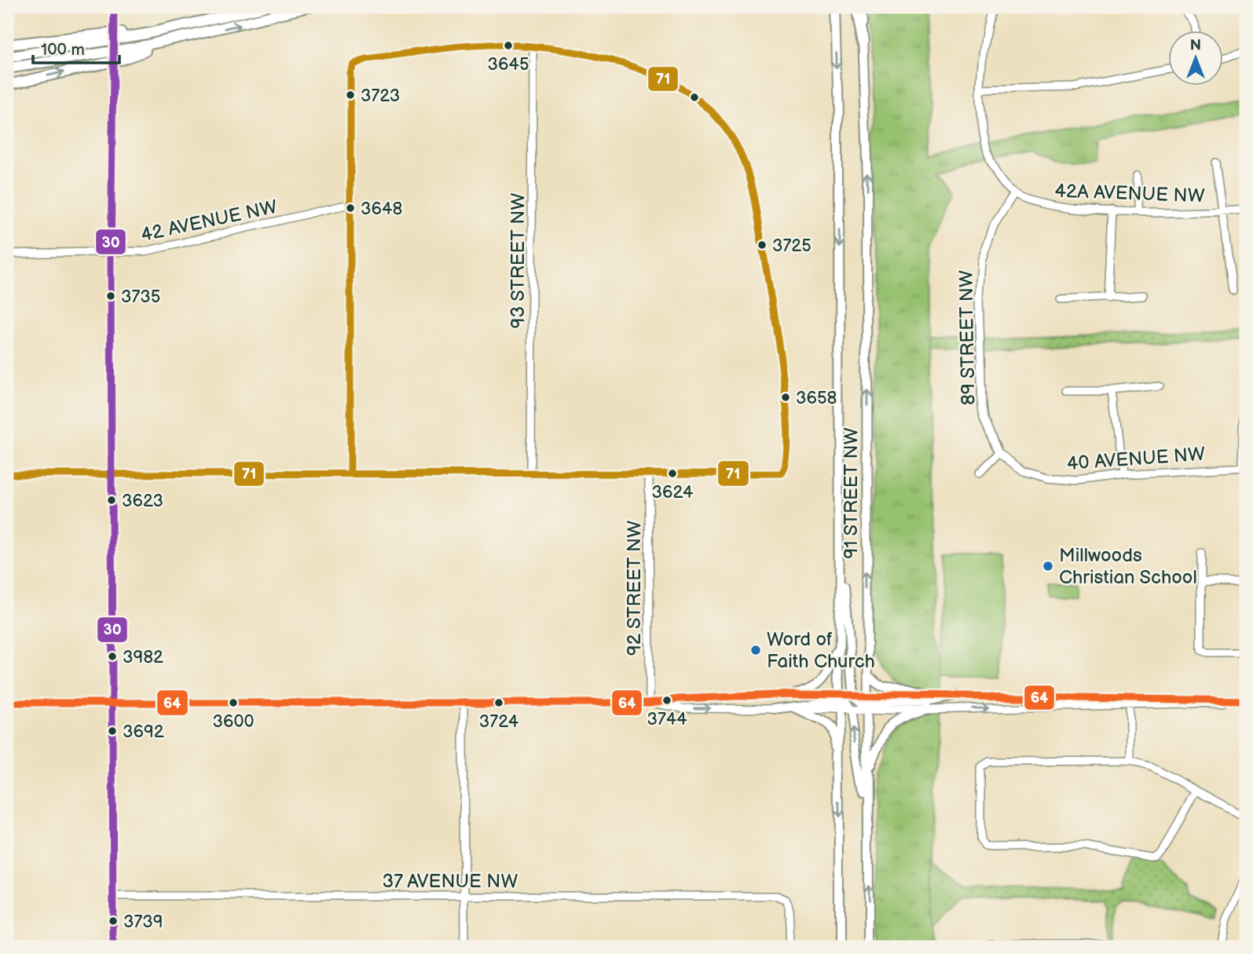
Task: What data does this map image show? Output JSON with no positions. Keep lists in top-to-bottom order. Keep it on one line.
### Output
{"streets":{"main road":["91 STREET NW"],"street":["42A AVENUE NW","42 AVENUE NW","93 STREET NW","89 STREET NW","40 AVENUE NW","92 STREET NW","37 AVENUE NW"]},"crossings":[["42A AVENUE NW","89 STREET NW"],["89 STREET NW","40 AVENUE NW"]],"places":["3645","3723","3648","3725","3735","3658","3624","3623","Millwoods Christian School","Word of Faith Church","3982","3744","3600","3724","3692","3739"],"lines":["transit line 30","transit line 71","transit line 64"],"scale_bar":"100 m","north":"top"}
